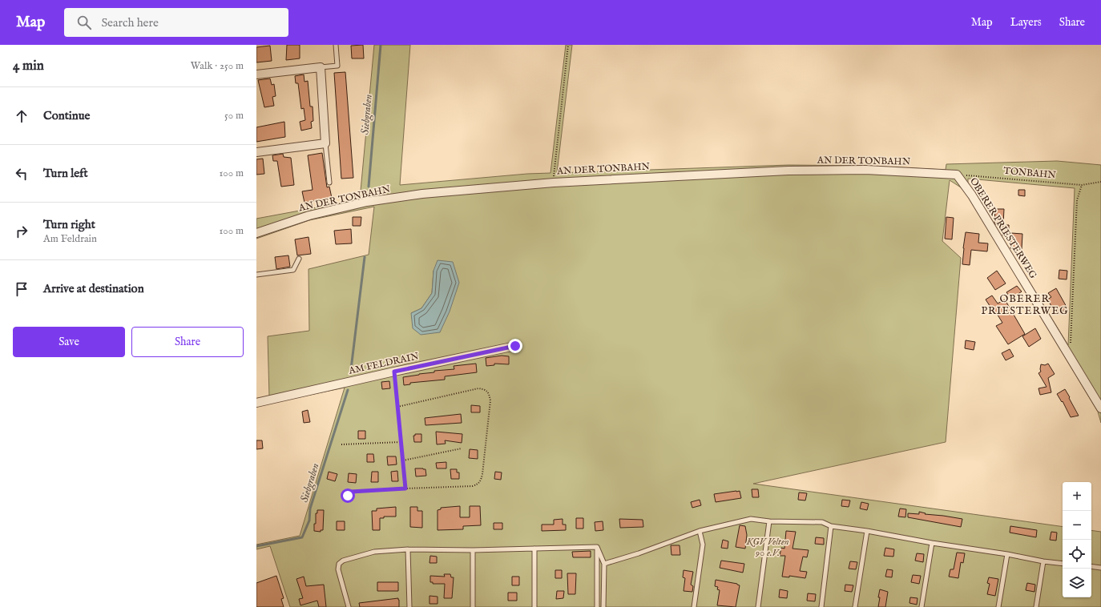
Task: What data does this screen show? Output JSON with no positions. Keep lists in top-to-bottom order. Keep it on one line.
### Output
{"streets":{"street":["AN DER TONBAHN","OBERER PRIESTERWEG","AM FELDRAIN"],"path":["TONBAHN"]},"crossings":[["AN DER TONBAHN","TONBAHN"],["AN DER TONBAHN","OBERER PRIESTERWEG"],["TONBAHN","OBERER PRIESTERWEG"]],"districts":["OBERER PRIESTERWEG"],"water":["Siebgraben"],"parks":["KGV Velten 90 e.V."],"page":{"header":"Map","search":"Search here","nav":["Map","Layers","Share"],"heading":["4 min","Walk · 250 m"],"list":[["Continue","50 m"],["Turn left","100 m"],["Turn right","Am Feldrain","100 m"],"Arrive at destination"],"buttons":["Save","Share"],"map_buttons":["+","−"]}}
